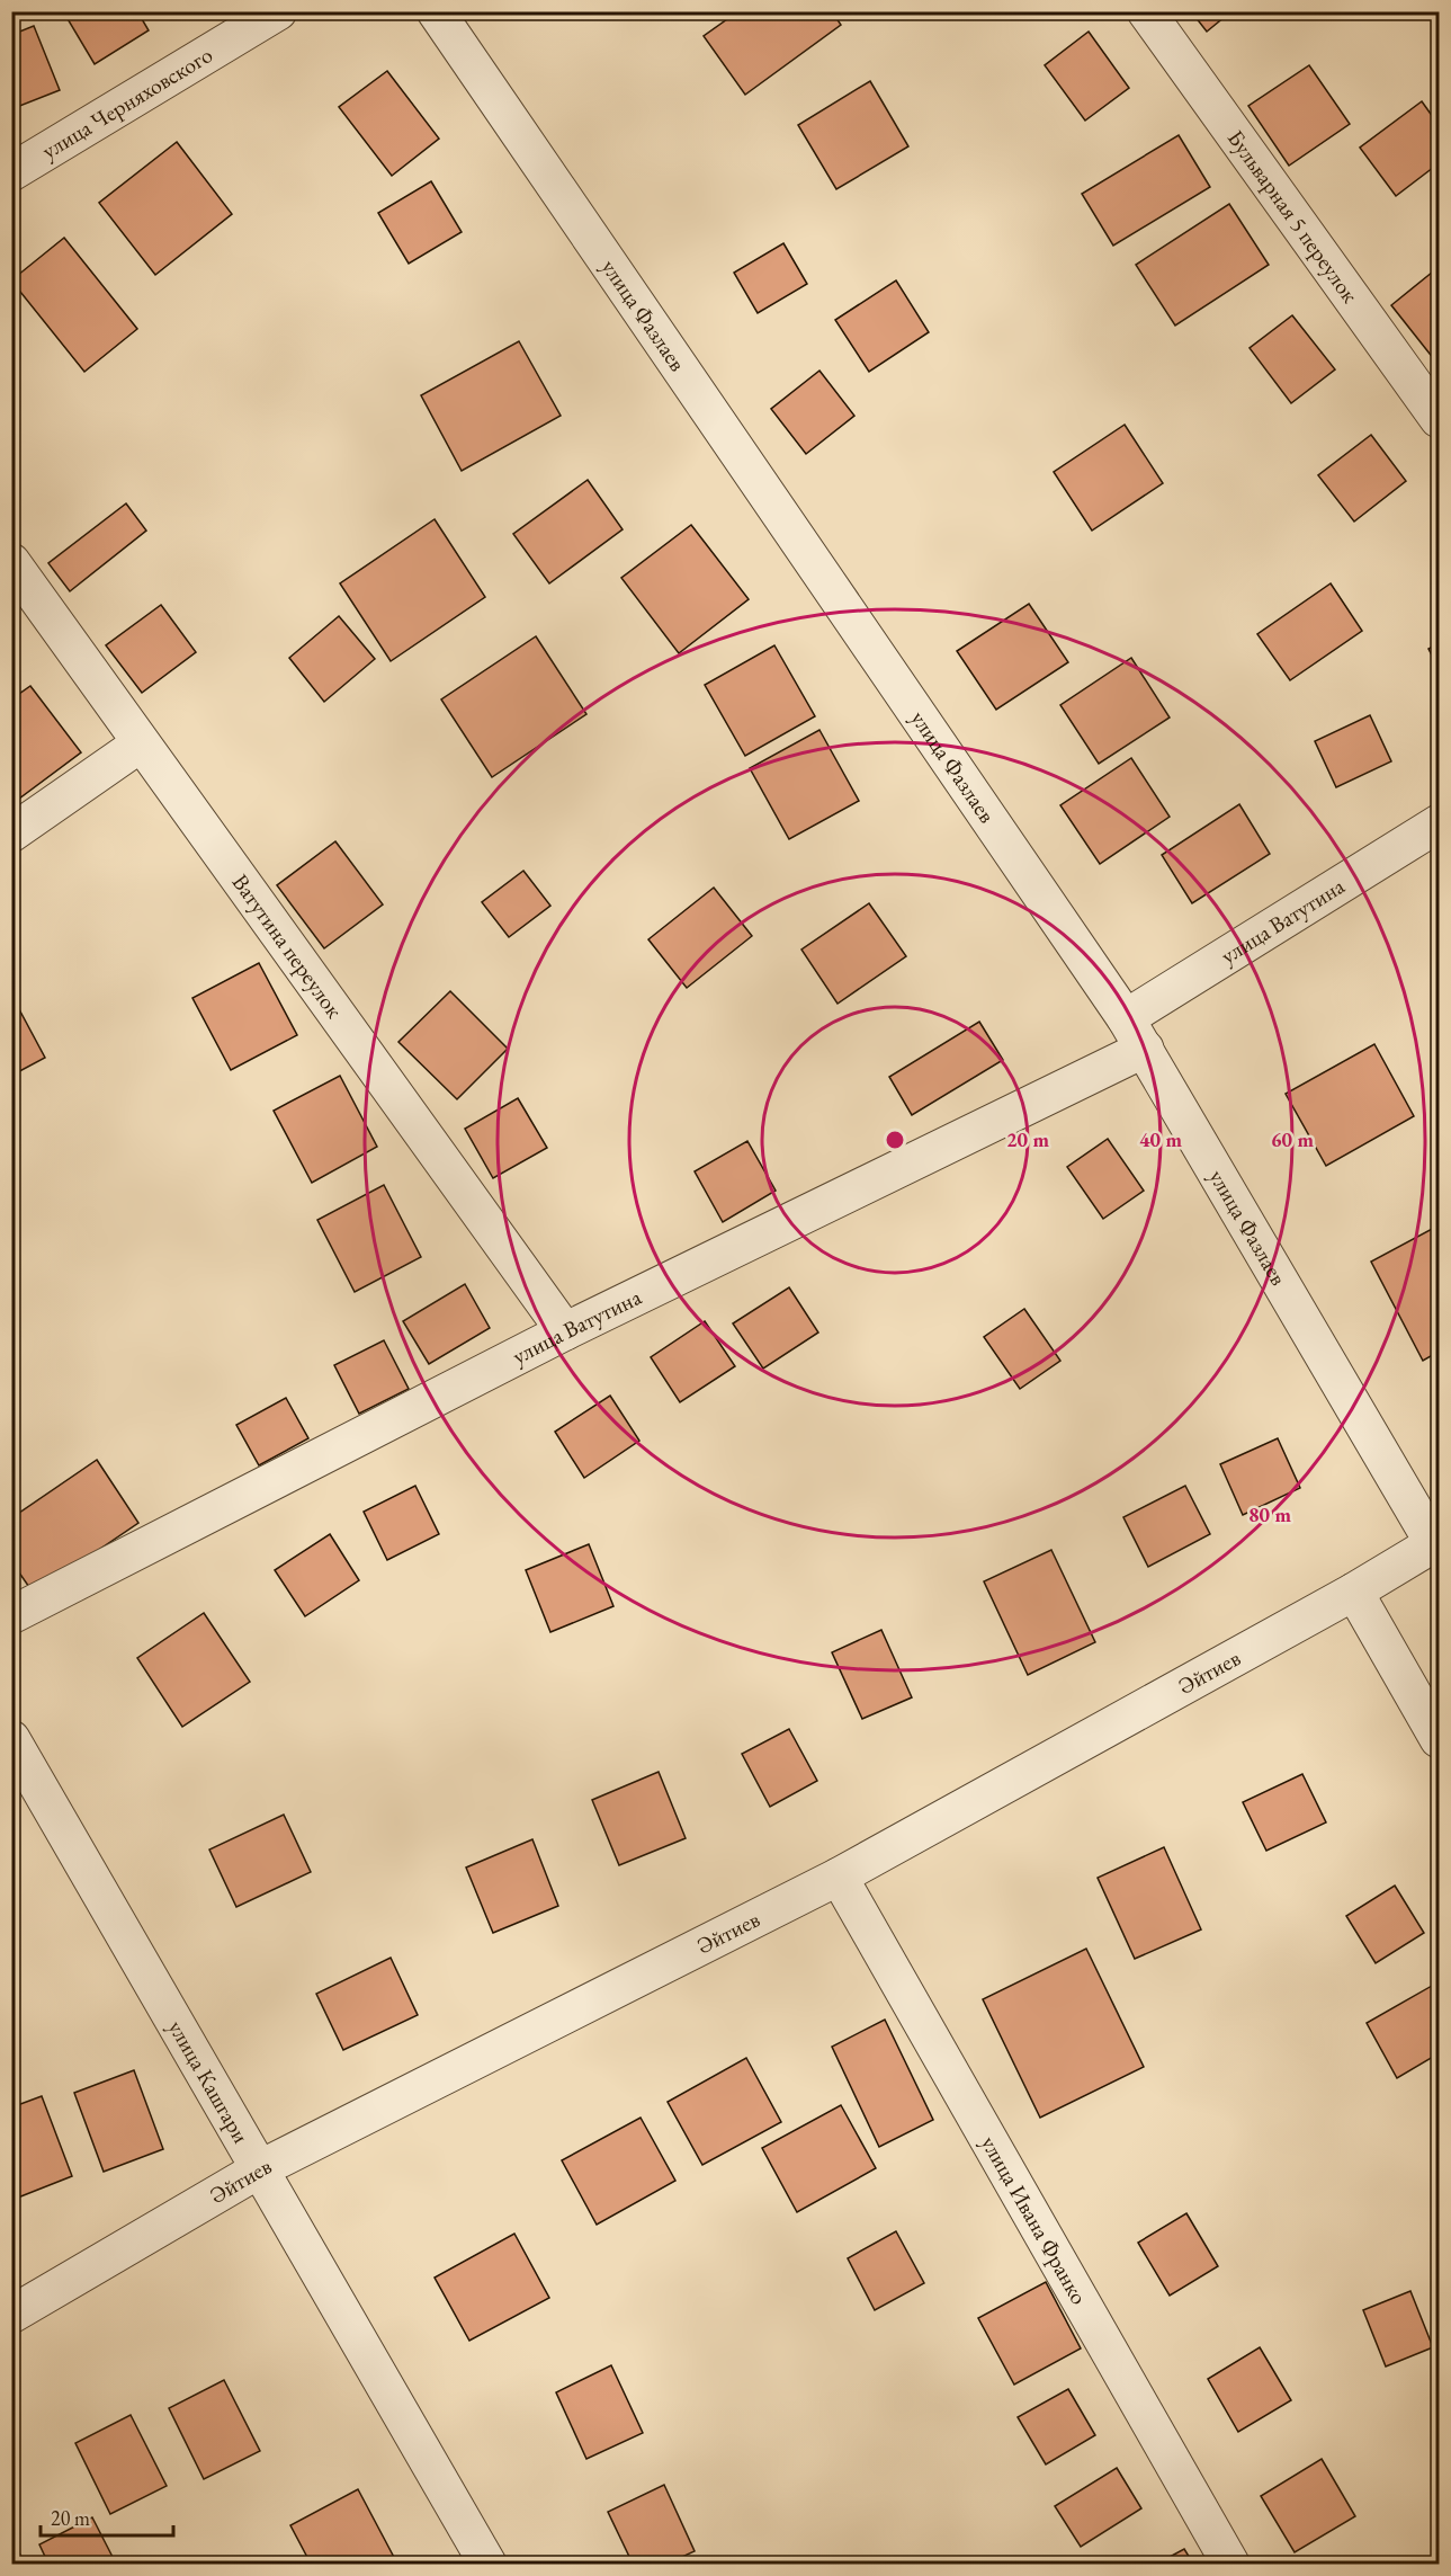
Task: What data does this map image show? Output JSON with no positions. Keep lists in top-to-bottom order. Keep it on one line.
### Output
{"streets":{"street":["улица Черняховского","Бульварная 5 переулок","улица Фазлаев","улица Ватутина","Ватутина переулок","Әйтиев","улица Кашгари","улица Ивана Франко"]},"crossings":[["улица Фазлаев","улица Ватутина"],["улица Фазлаев","Әйтиев"],["улица Ватутина","Ватутина переулок"],["Әйтиев","улица Кашгари"],["Әйтиев","улица Ивана Франко"]],"scale_bar":"20 m","rings":["20 m","40 m","60 m","80 m"]}
